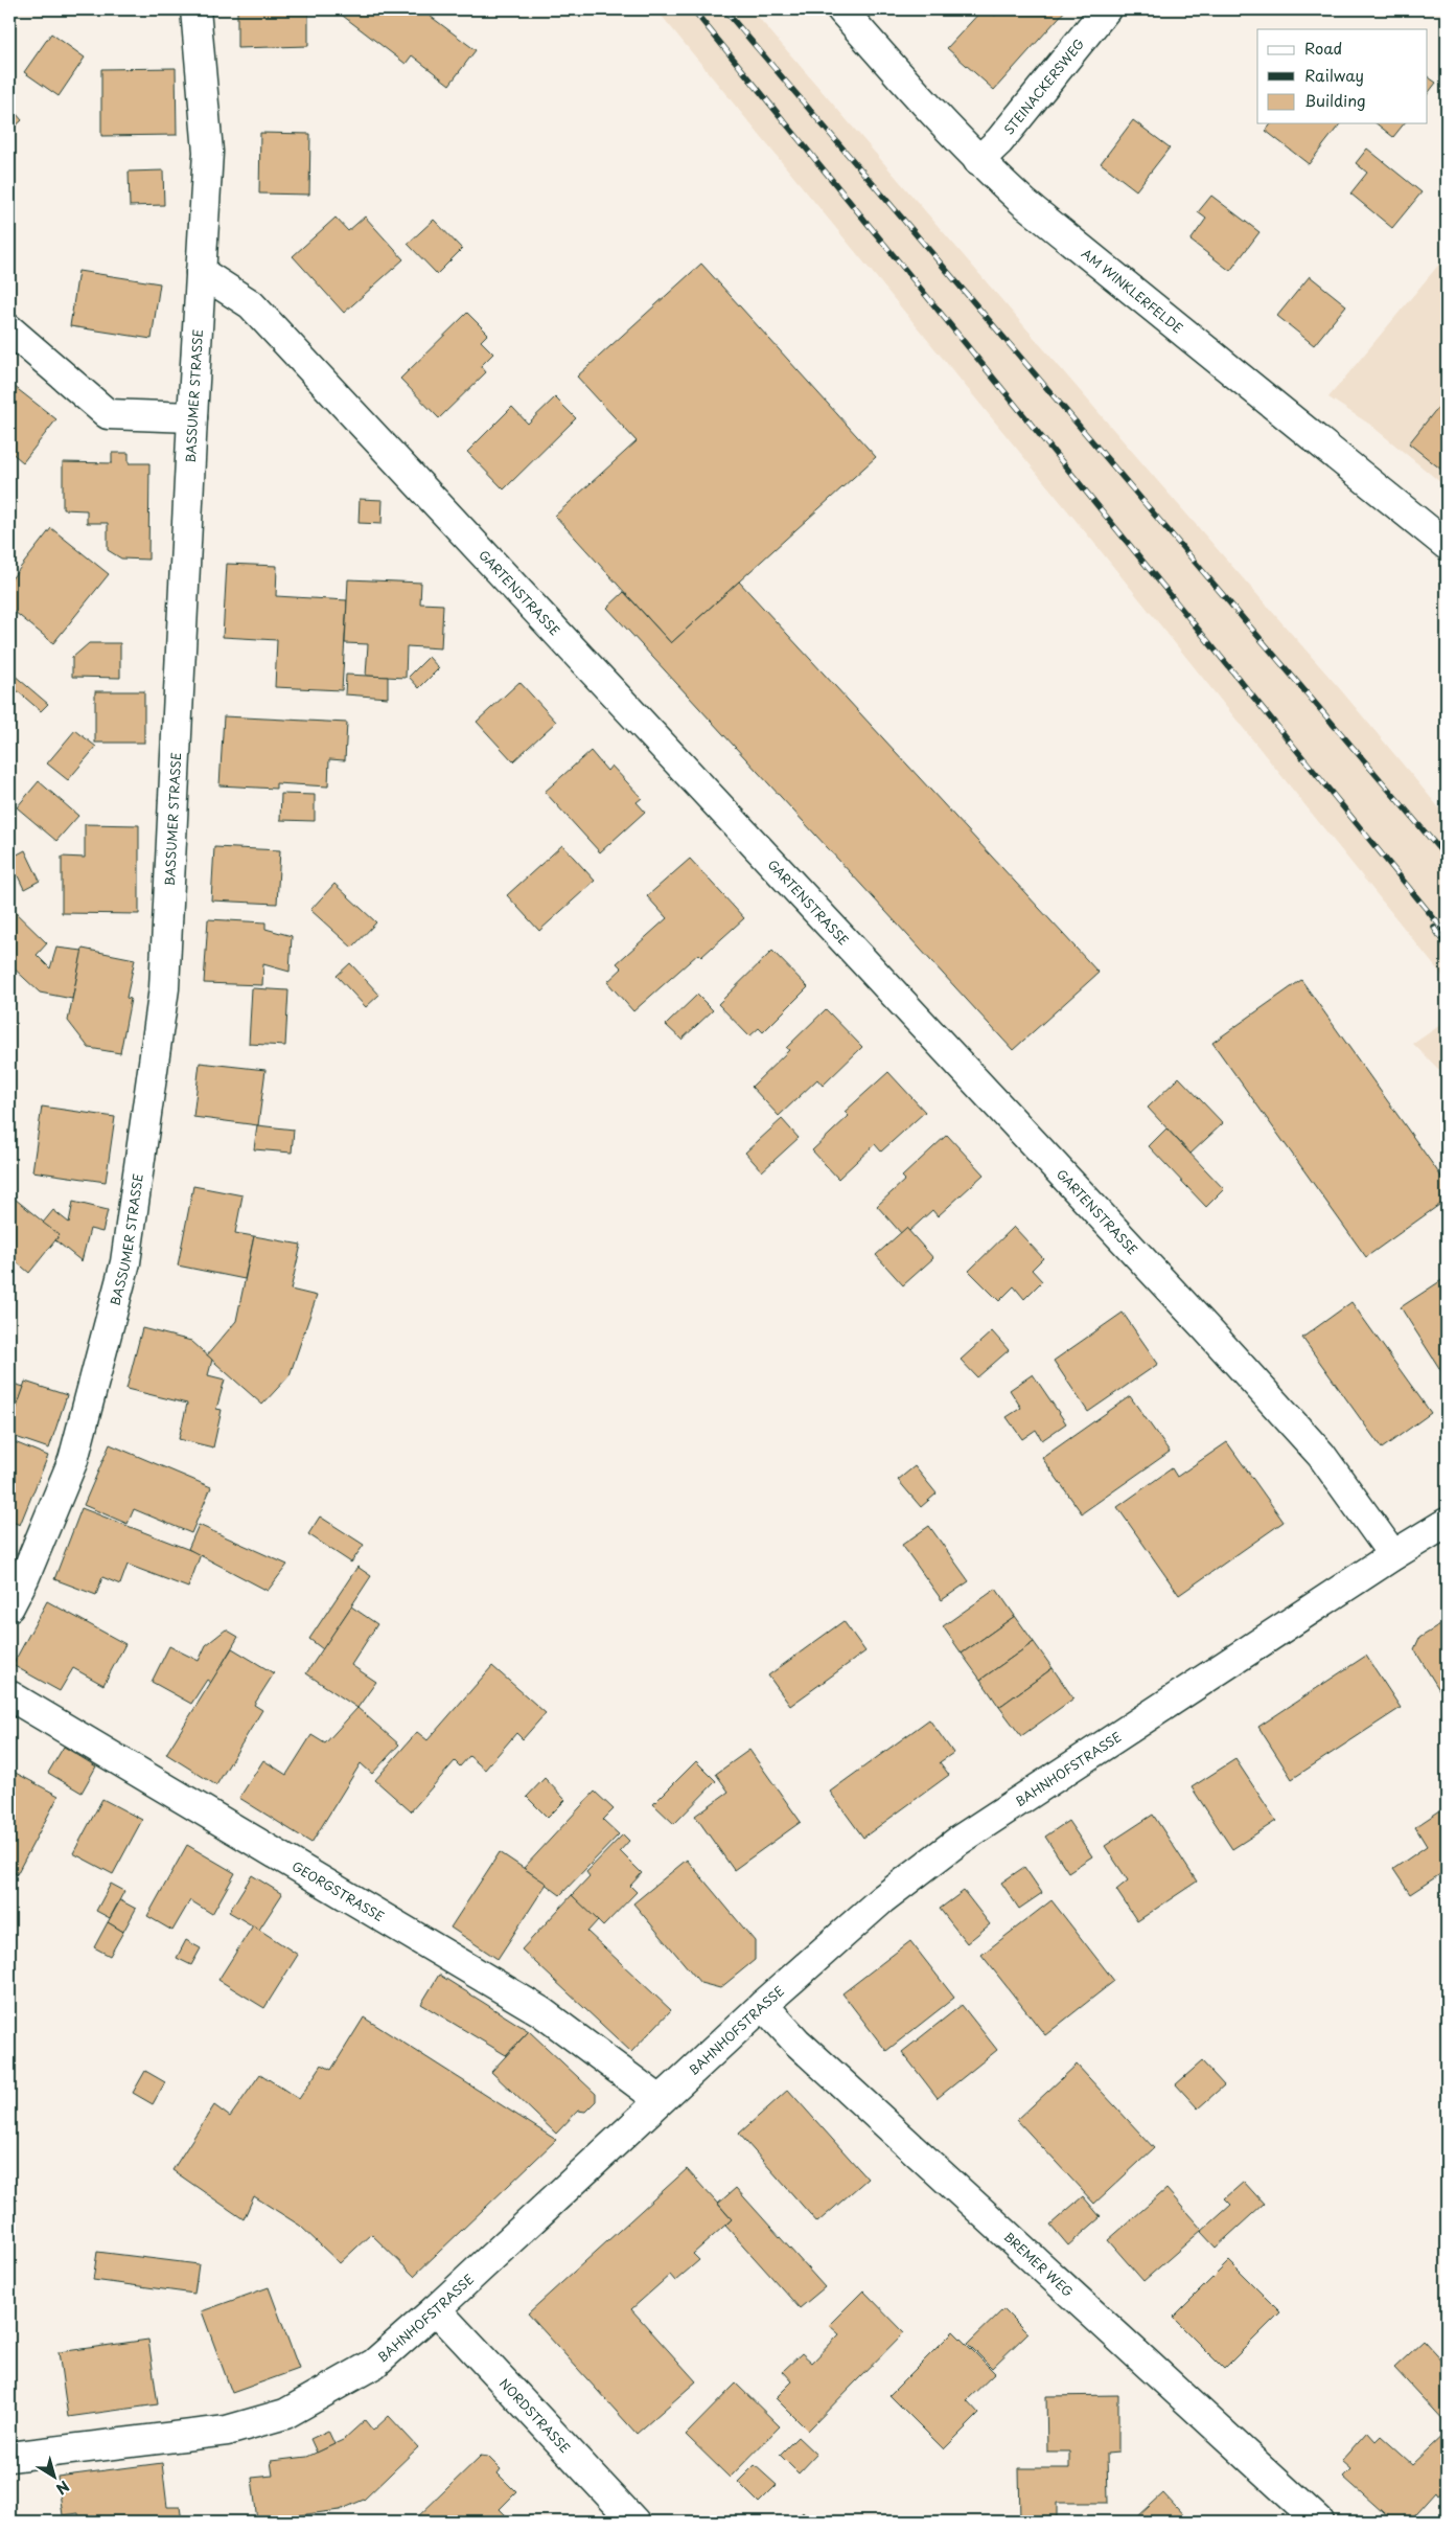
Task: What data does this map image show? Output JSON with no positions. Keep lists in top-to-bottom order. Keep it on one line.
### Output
{"streets":{"street":["STEINACKERSWEG","AM WINKLERFELDE","BASSUMER STRASSE","GARTENSTRASSE","BAHNHOFSTRASSE","GEORGSTRASSE","BREMER WEG","NORDSTRASSE"]},"crossings":[["STEINACKERSWEG","AM WINKLERFELDE"],["BASSUMER STRASSE","GARTENSTRASSE"],["GARTENSTRASSE","BAHNHOFSTRASSE"],["BAHNHOFSTRASSE","GEORGSTRASSE"],["BAHNHOFSTRASSE","BREMER WEG"],["BAHNHOFSTRASSE","NORDSTRASSE"]],"legend":["Road","Railway","Building"],"north":"bottom right"}
